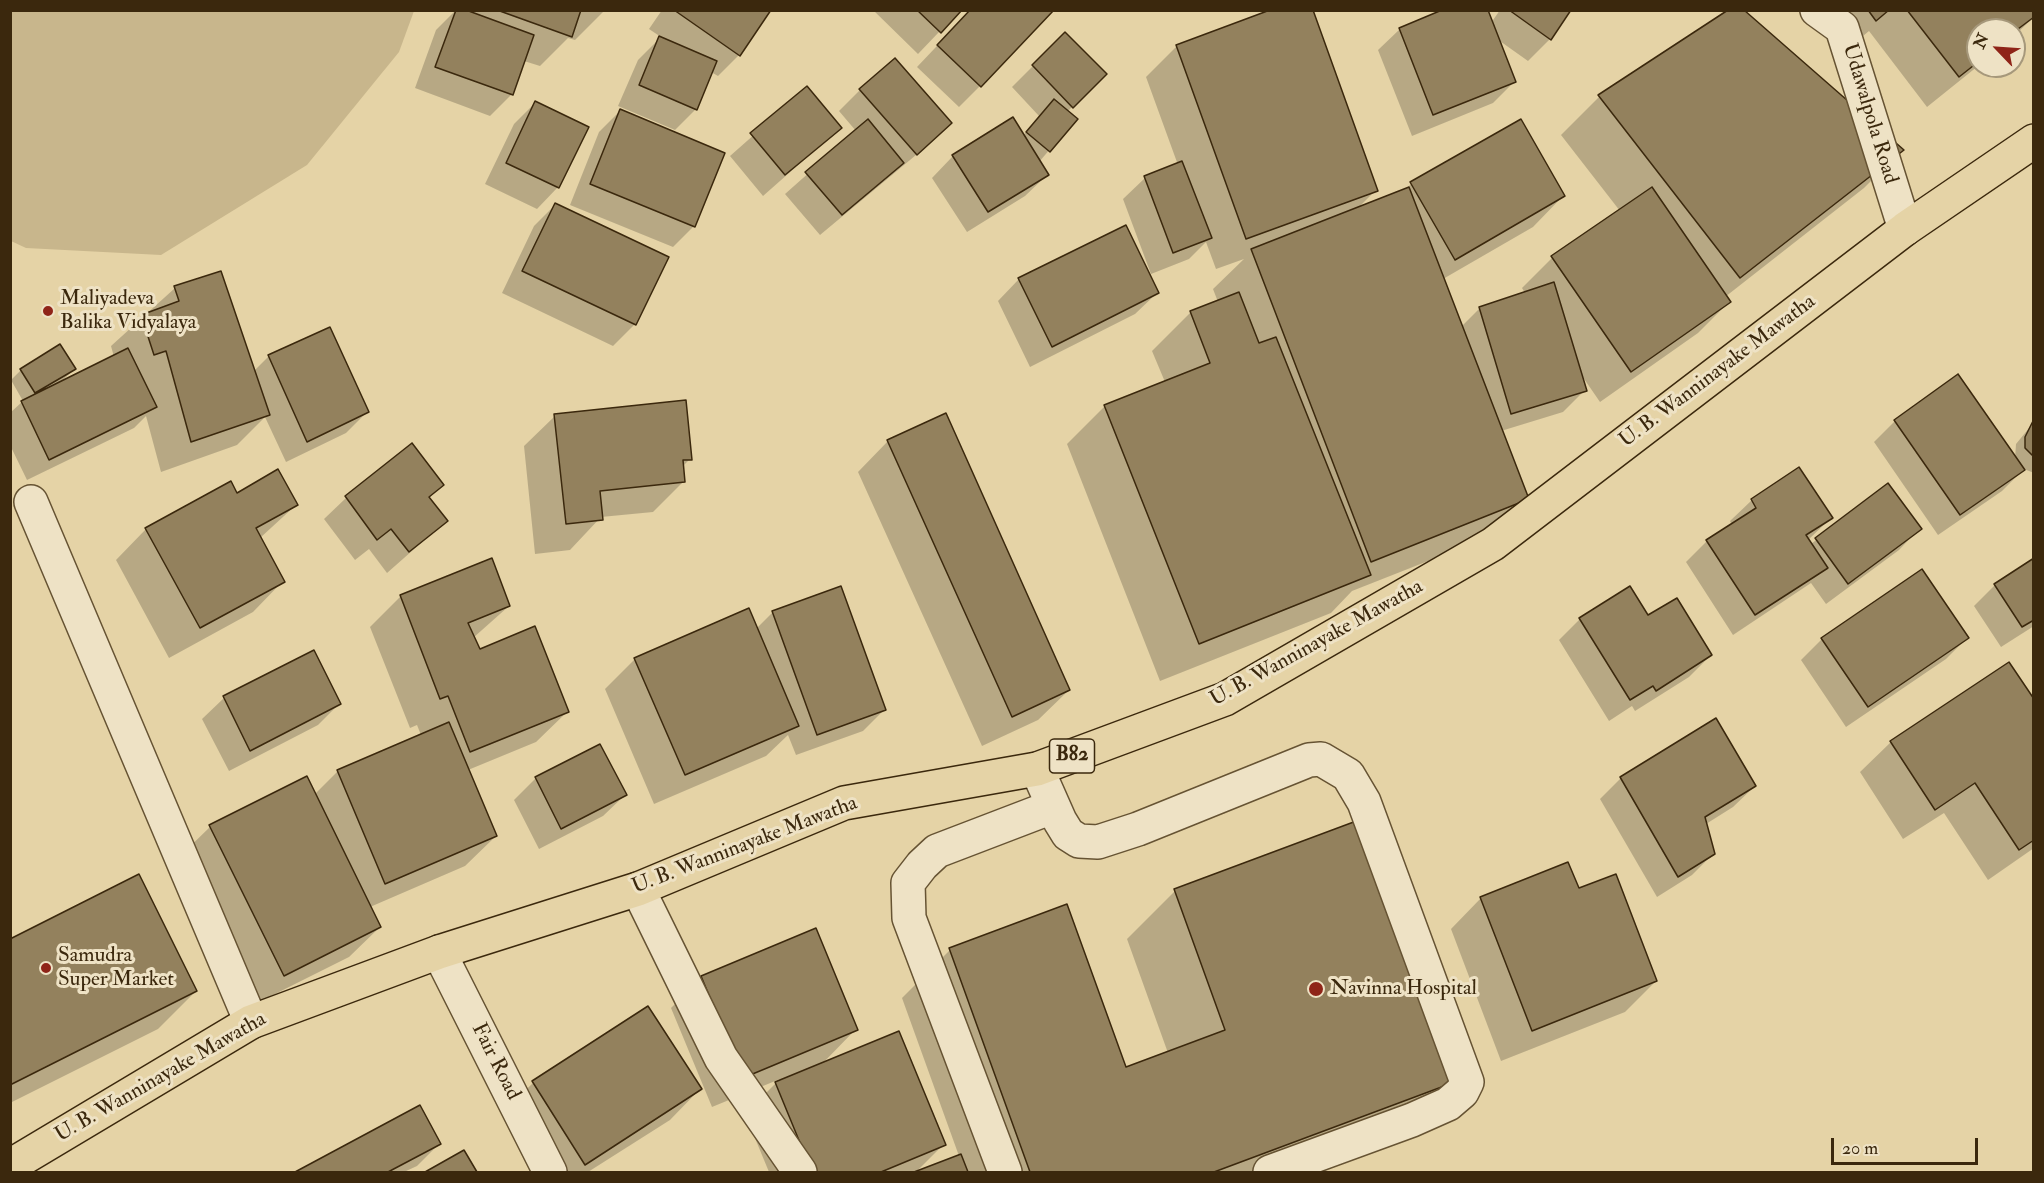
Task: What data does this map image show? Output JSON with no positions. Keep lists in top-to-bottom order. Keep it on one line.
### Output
{"streets":{"main road":["U. B. Wanninayake Mawatha","B82"],"street":["Udawalpola Road","Fair Road"]},"crossings":[["Udawalpola Road","U. B. Wanninayake Mawatha"],["U. B. Wanninayake Mawatha","Fair Road"]],"places":["Maliyadeva Balika Vidyalaya","Samudra Super Market","Navinna Hospital"],"scale_bar":"20 m","north":"top left"}
